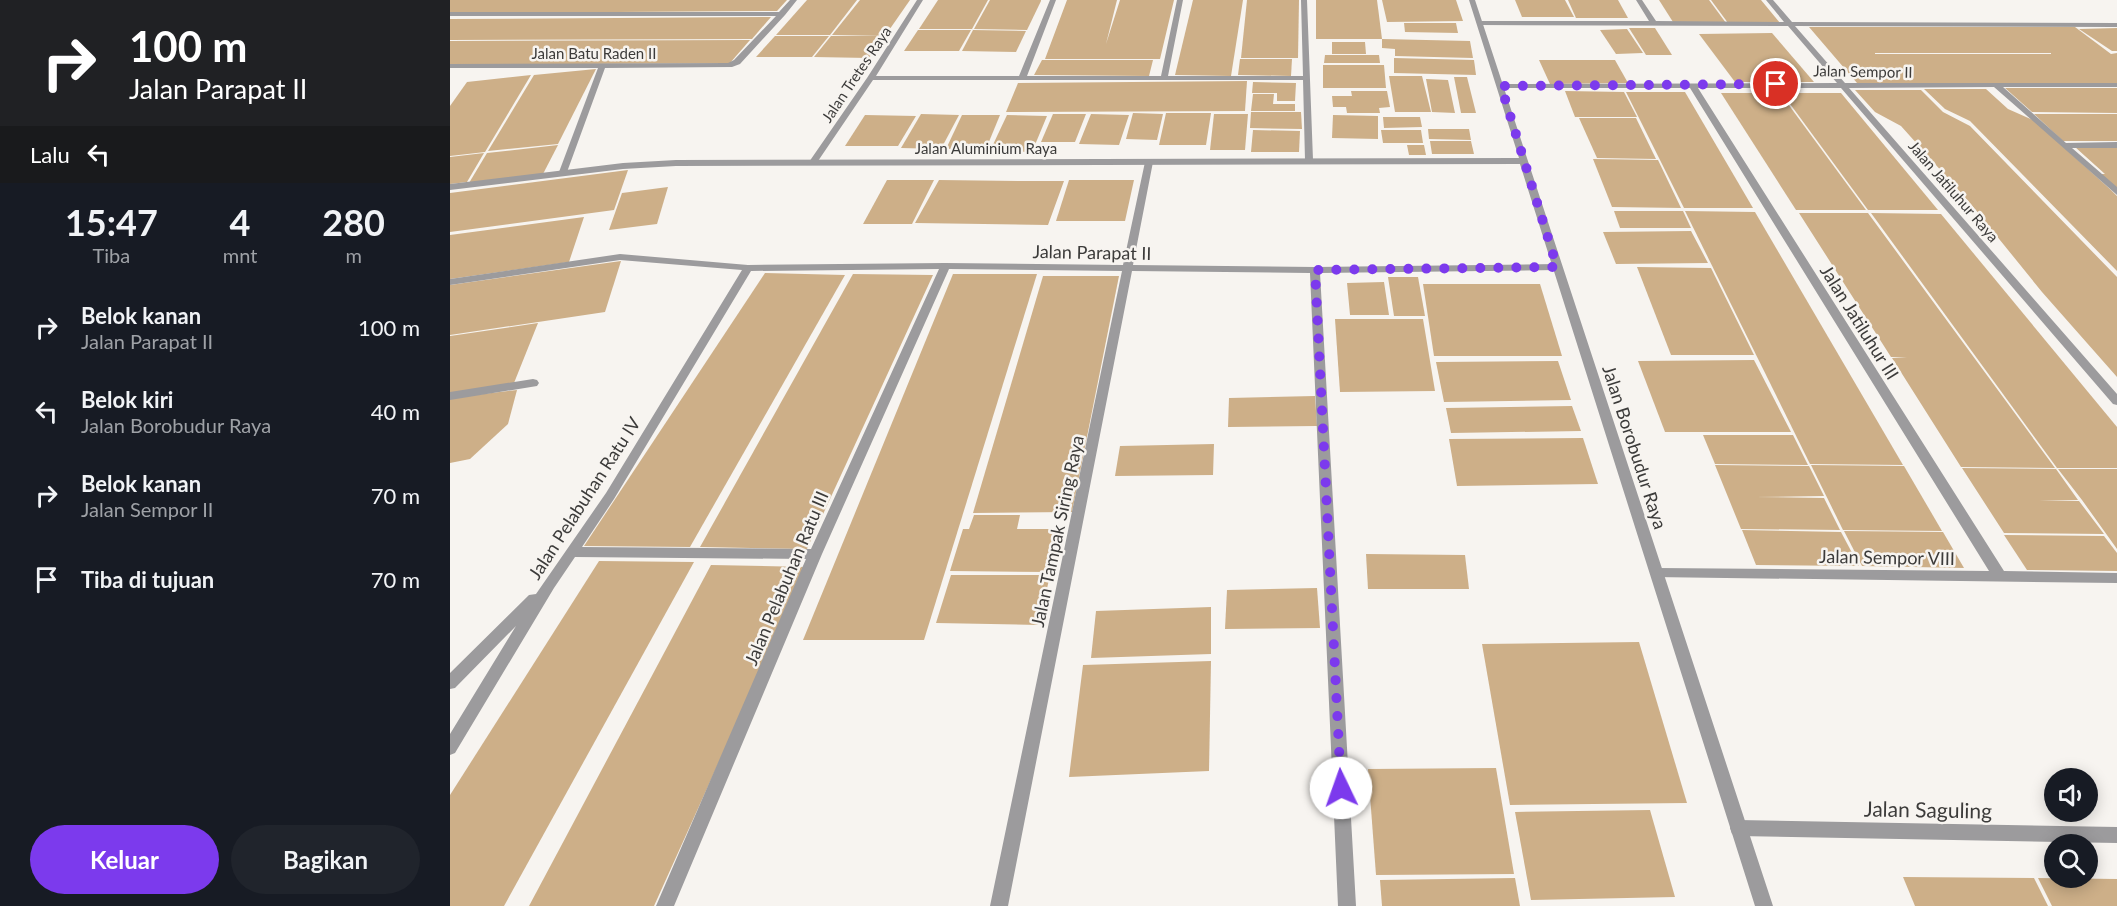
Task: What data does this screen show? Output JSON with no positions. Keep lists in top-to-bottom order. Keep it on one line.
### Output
{"streets":{"street":["Jalan Batu Raden II","Jalan Sempor II","Jalan Tretes Raya","Jalan Aluminium Raya","Jalan Jatiluhur Raya","Jalan Parapat II","Jalan Jatiluhur III","Jalan Borobudur Raya","Jalan Pelabuhan Ratu IV","Jalan Tampak Siring Raya","Jalan Sempor VIII","Jalan Pelabuhan Ratu III","Jalan Saguling"]},"crossings":[["Jalan Sempor II","Jalan Jatiluhur Raya"],["Jalan Sempor II","Jalan Jatiluhur III"],["Jalan Sempor II","Jalan Borobudur Raya"],["Jalan Tretes Raya","Jalan Aluminium Raya"],["Jalan Aluminium Raya","Jalan Borobudur Raya"],["Jalan Aluminium Raya","Jalan Tampak Siring Raya"],["Jalan Parapat II","Jalan Borobudur Raya"],["Jalan Parapat II","Jalan Pelabuhan Ratu IV"],["Jalan Parapat II","Jalan Tampak Siring Raya"],["Jalan Parapat II","Jalan Pelabuhan Ratu III"],["Jalan Jatiluhur III","Jalan Sempor VIII"],["Jalan Borobudur Raya","Jalan Sempor VIII"],["Jalan Borobudur Raya","Jalan Saguling"]],"page":{"turn":["100 m","Jalan Parapat II"],"then":"Lalu","eta":["15:47","Tiba","4","mnt","280","m"],"list":[{"name":"Belok kanan","note":"Jalan Parapat II","value":"100 m"},{"name":"Belok kiri","note":"Jalan Borobudur Raya","value":"40 m"},{"name":"Belok kanan","note":"Jalan Sempor II","value":"70 m"},{"name":"Tiba di tujuan","value":"70 m"}],"buttons":["Keluar","Bagikan"]}}
